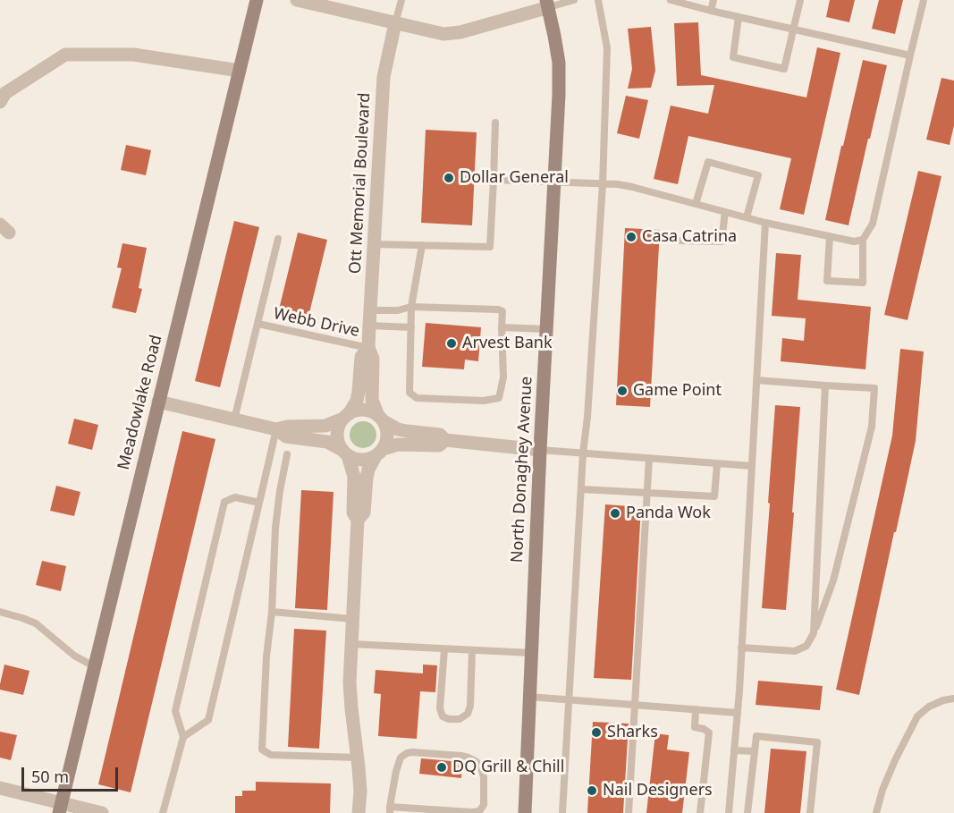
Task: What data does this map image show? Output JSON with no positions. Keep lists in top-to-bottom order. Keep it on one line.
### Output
{"streets":{"street":["Ott Memorial Boulevard","Meadowlake Road","North Donaghey Avenue"],"lane":["Webb Drive"]},"crossings":[["Ott Memorial Boulevard","Webb Drive"]],"places":["Dollar General","Casa Catrina","Arvest Bank","Game Point","Panda Wok","Sharks","DQ Grill & Chill","Nail Designers"],"scale_bar":"50 m"}
